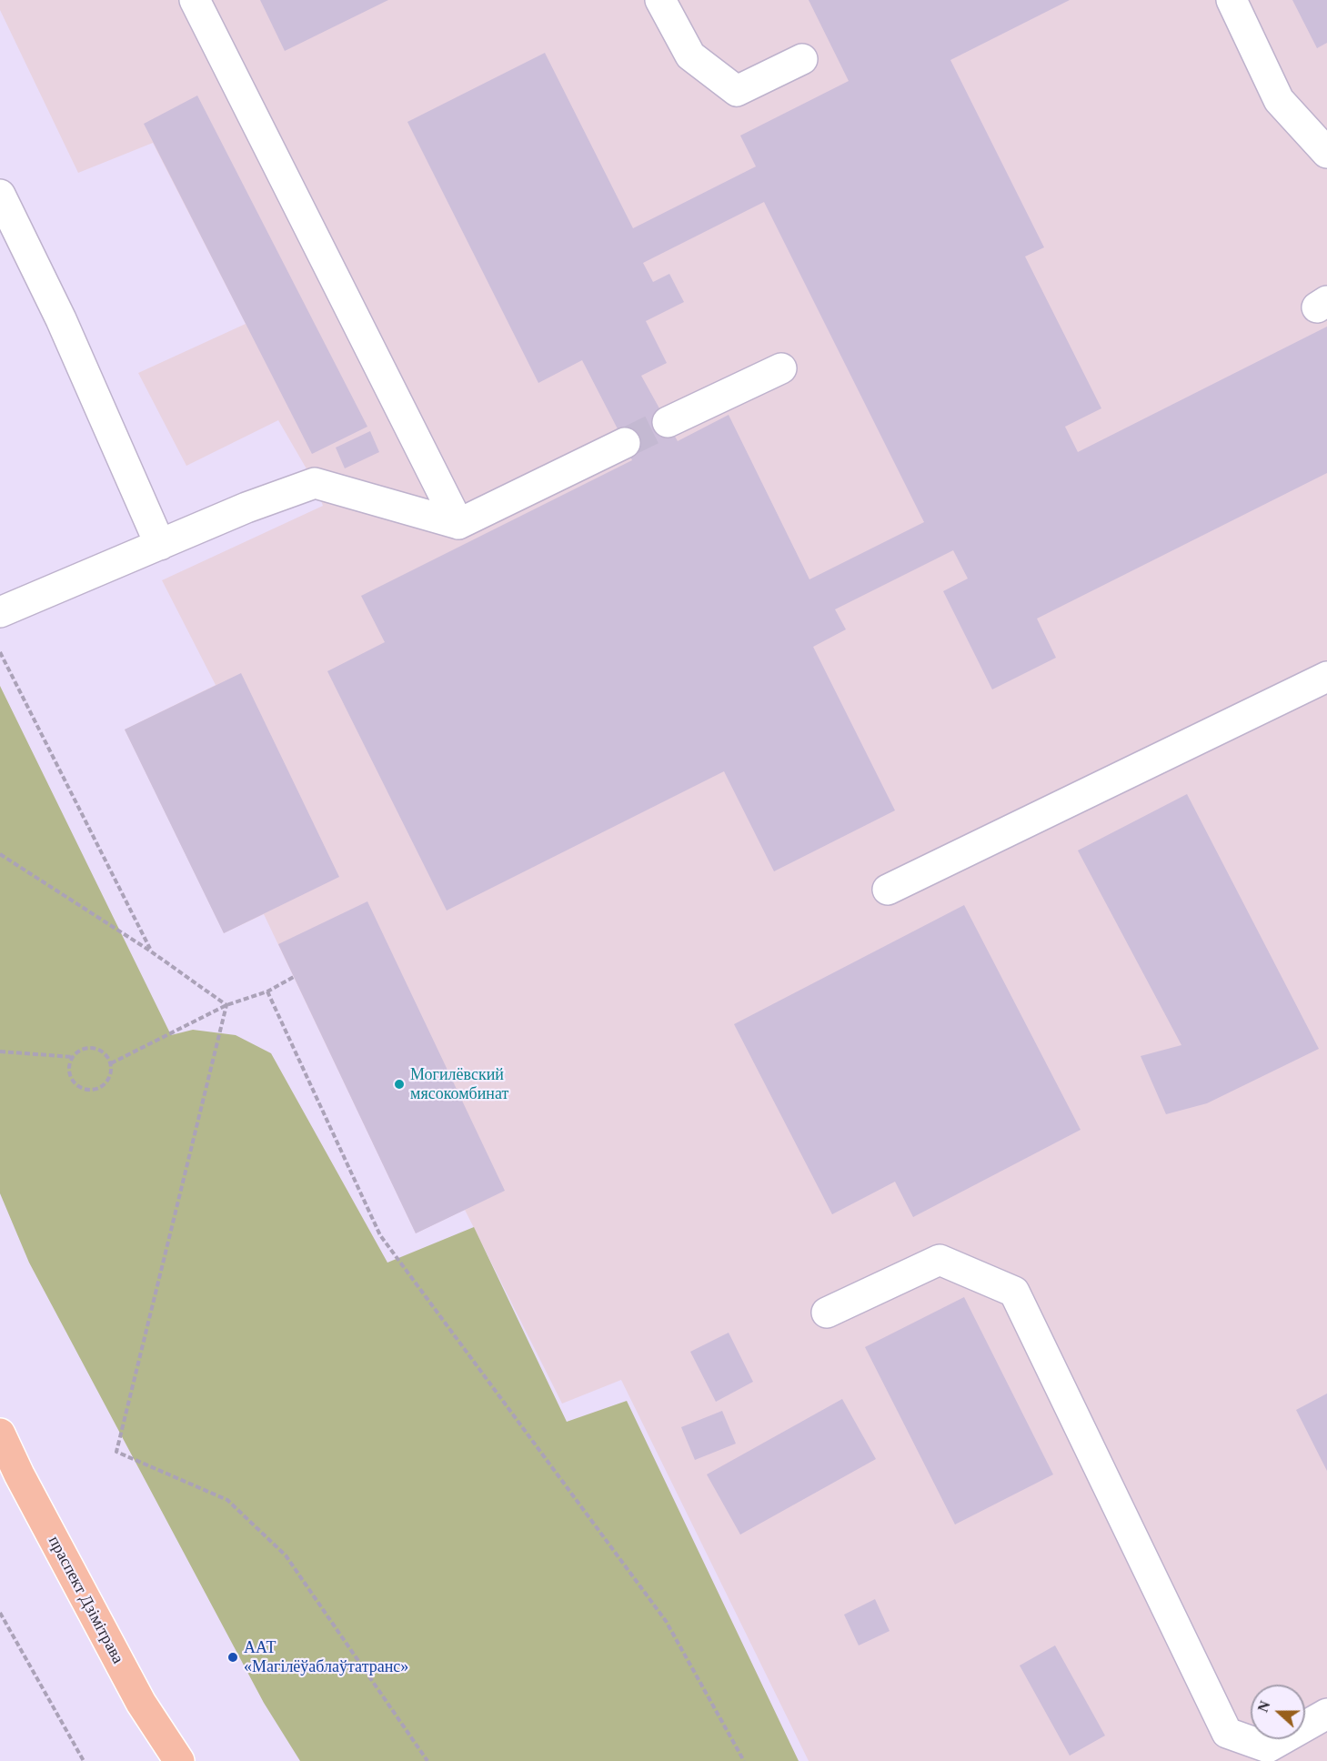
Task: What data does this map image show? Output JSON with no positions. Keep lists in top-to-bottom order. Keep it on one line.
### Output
{"streets":{"main road":["праспект Дзімітрава"]},"places":["Могилёвский мясокомбинат","ААТ «Магілёўаблаўтатранс»"],"north":"left"}
